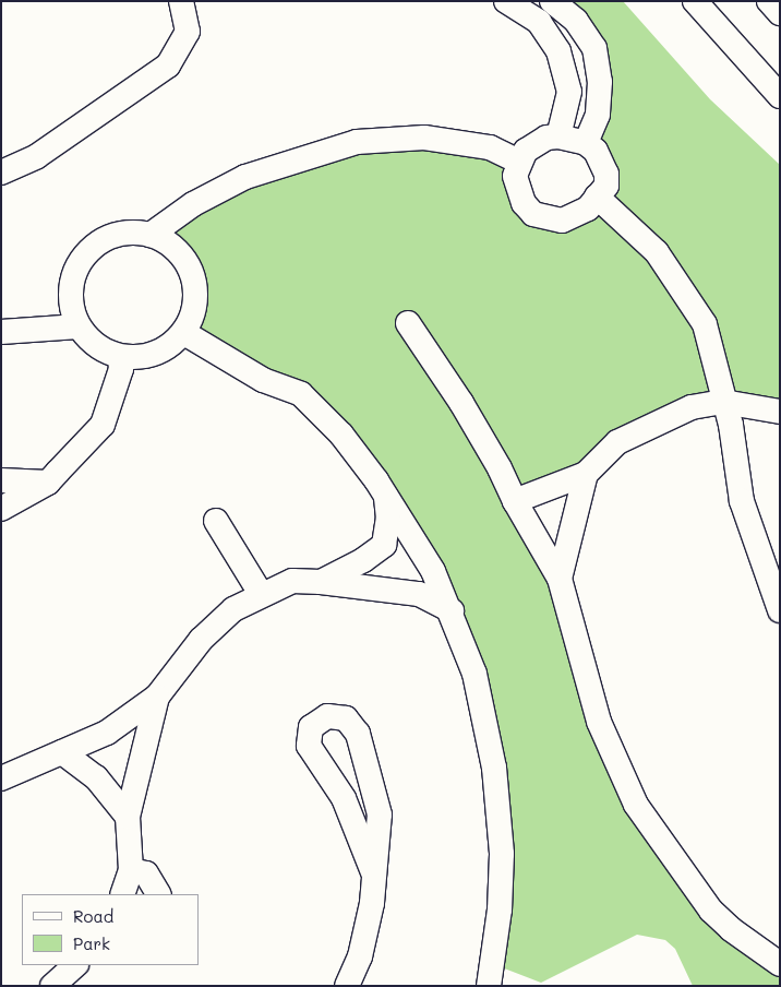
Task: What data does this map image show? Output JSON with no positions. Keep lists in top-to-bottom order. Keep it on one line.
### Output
{"legend":["Road","Park"]}
